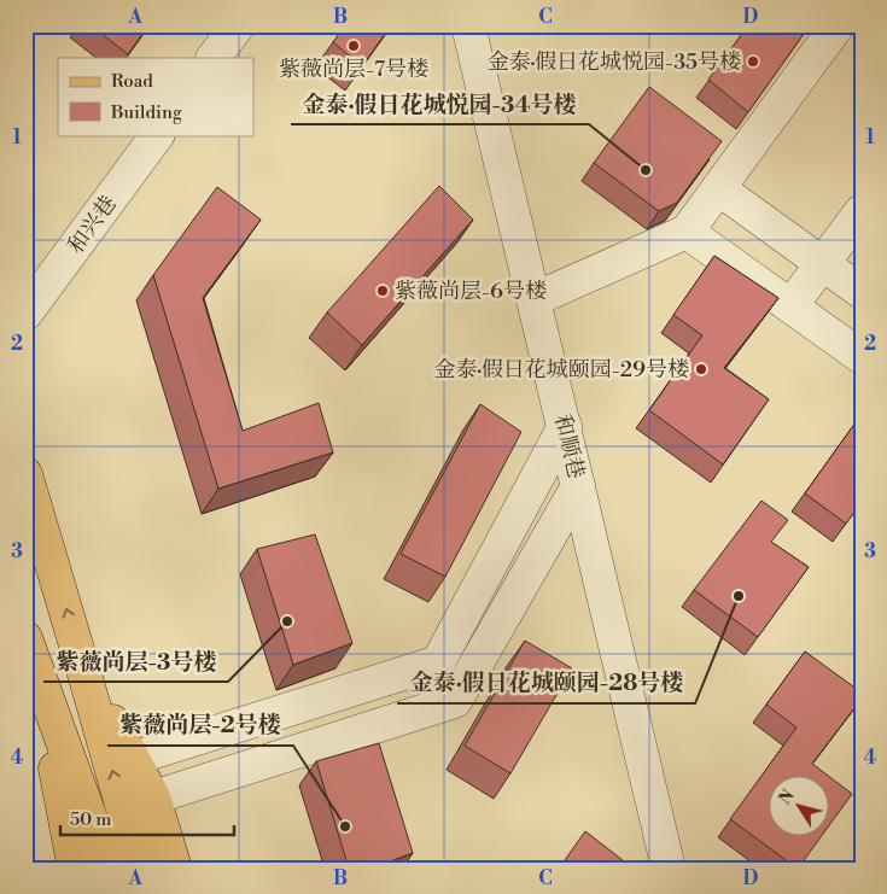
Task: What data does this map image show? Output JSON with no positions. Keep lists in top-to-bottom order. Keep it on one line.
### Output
{"streets":{"street":["和兴巷","和顺巷"]},"places":["紫薇尚层-7号楼","金泰·假日花城悦园-35号楼","金泰·假日花城悦园-34号楼","紫薇尚层-6号楼","金泰·假日花城颐园-29号楼","金泰·假日花城颐园-28号楼","紫薇尚层-3号楼","紫薇尚层-2号楼"],"legend":["Road","Building"],"scale_bar":"50 m","north":"top left","grid":{"columns":["A","B","C","D"],"rows":["1","2","3","4"]}}
